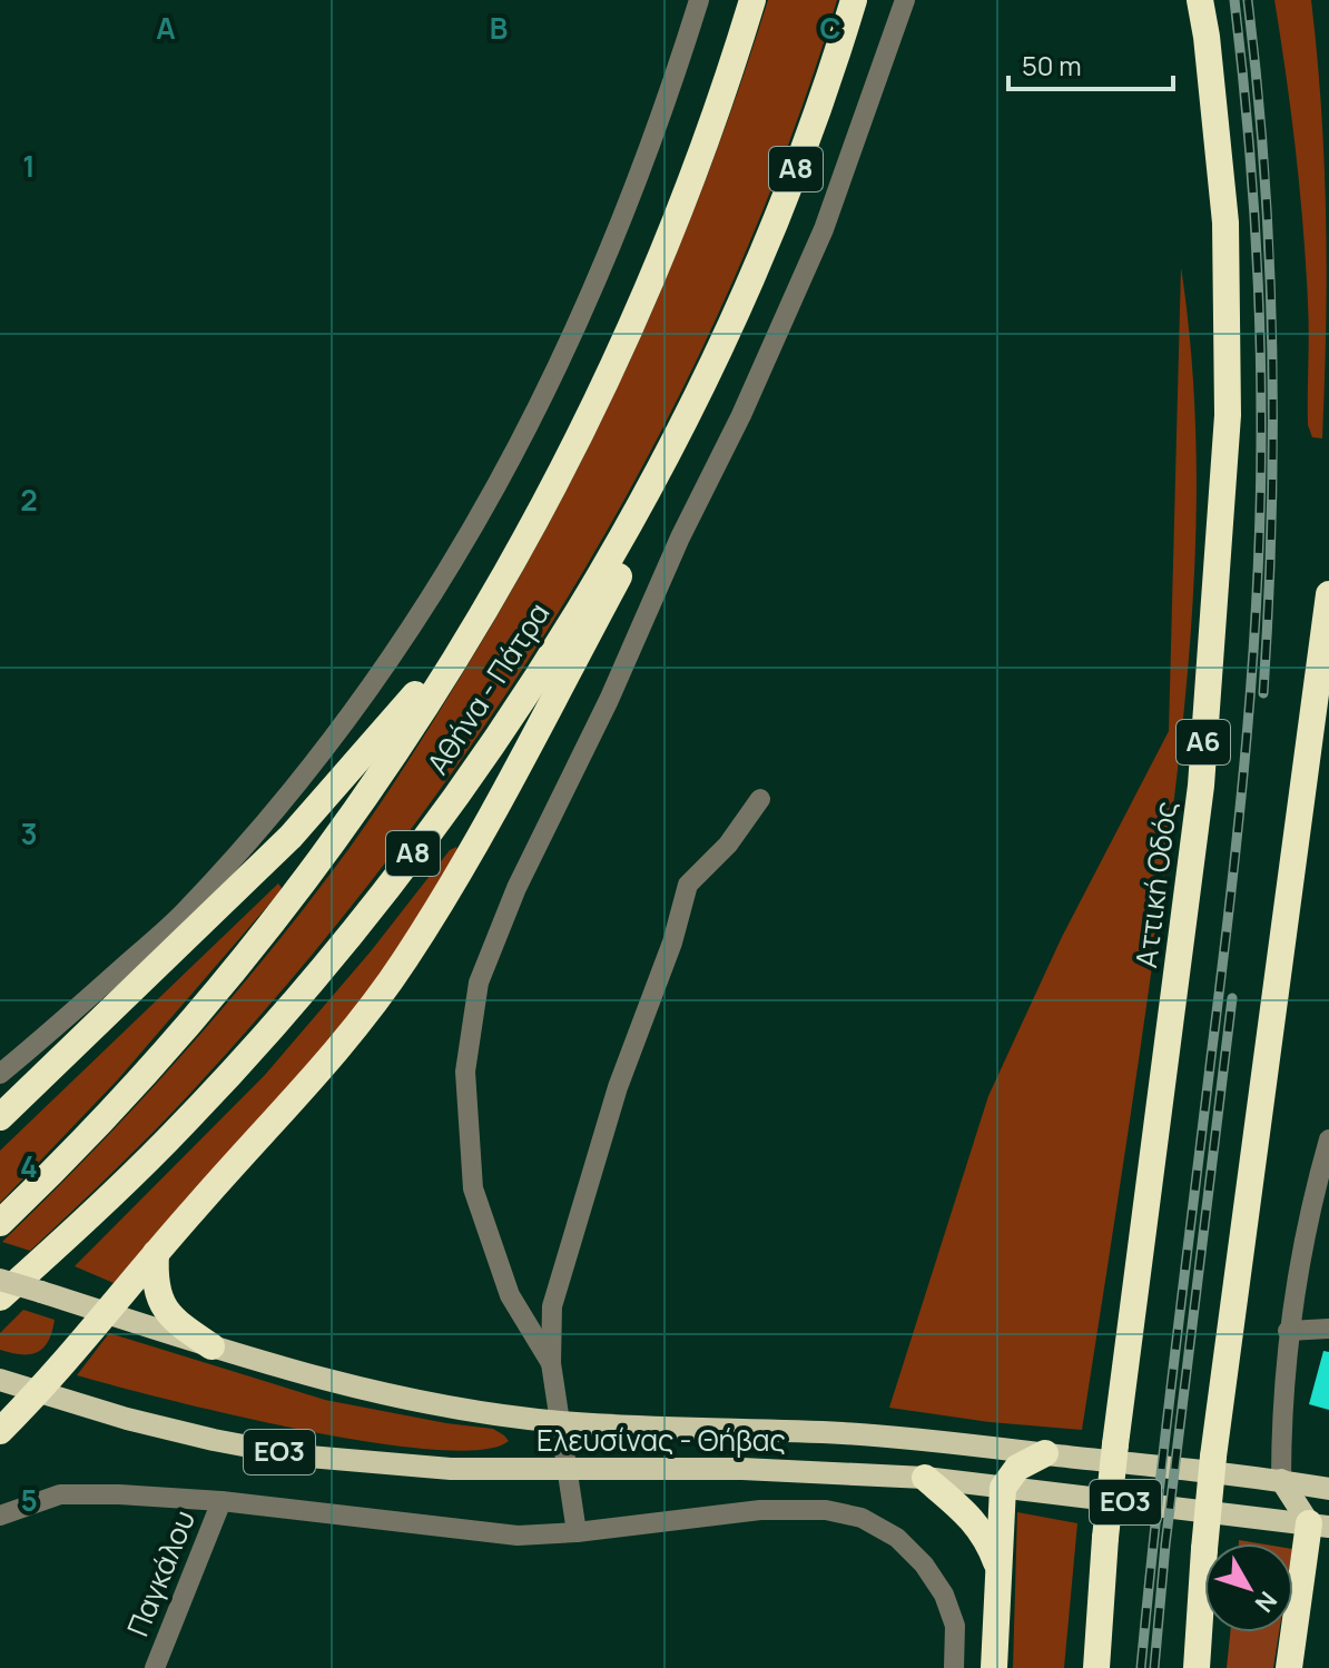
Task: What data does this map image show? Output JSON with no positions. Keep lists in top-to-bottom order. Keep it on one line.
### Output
{"streets":{"highway":["Α8","Αθήνα - Πάτρα","Α6","Αττική Οδός"],"main road":["Ελευσίνας - Θήβας","ΕΟ3"],"street":["Παγκάλου"]},"scale_bar":"50 m","north":"bottom right","grid":{"columns":["A","B","C"],"rows":["1","2","3","4","5"]}}
